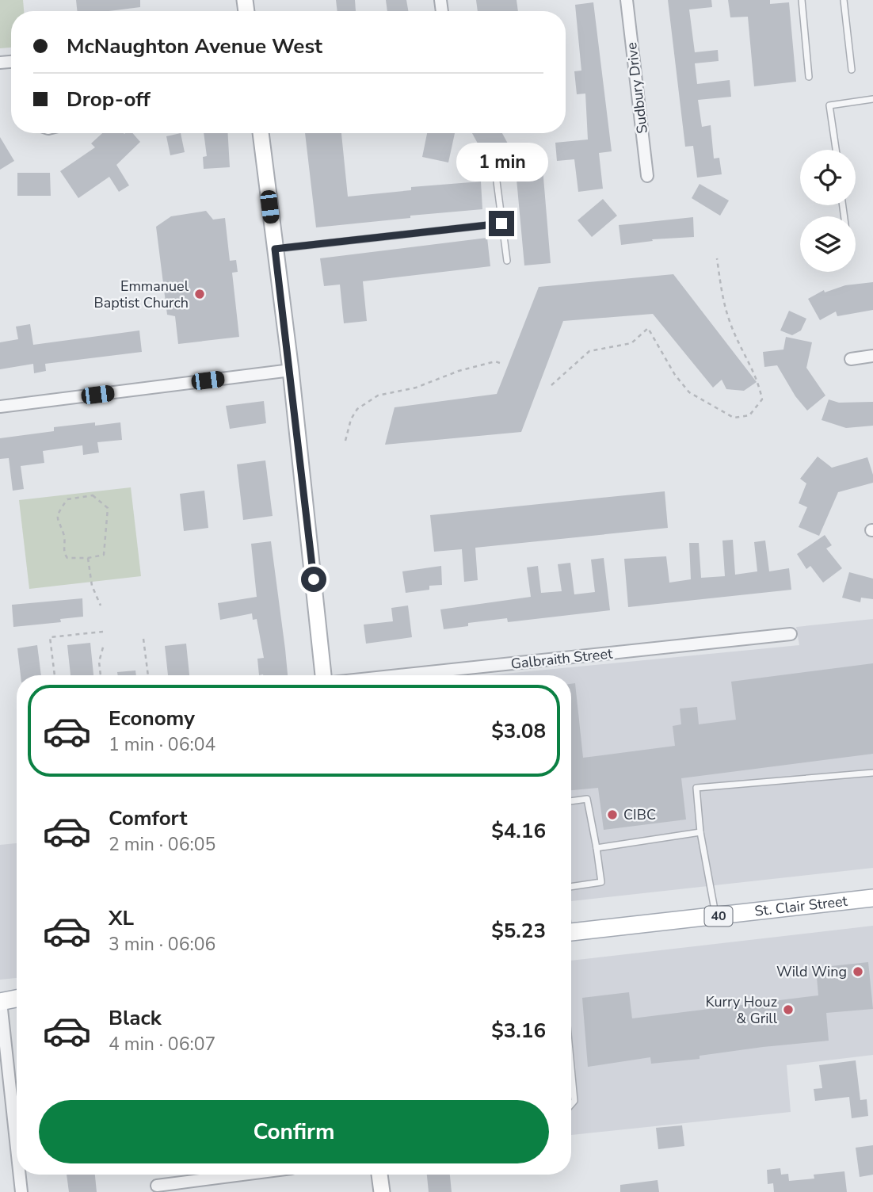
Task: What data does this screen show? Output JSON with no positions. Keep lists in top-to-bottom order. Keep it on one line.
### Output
{"streets":{"main road":["St. Clair Street","40"],"street":["Sudbury Drive","Galbraith Street"]},"places":["Emmanuel Baptist Church","CIBC","Wild Wing","Kurry Houz & Grill"],"page":{"banner":["McNaughton Avenue West","Drop-off"],"bubble":"1 min","list":[{"name":"Economy","note":"1 min · 06:04","value":"$3.08"},{"name":"Comfort","note":"2 min · 06:05","value":"$4.16"},{"name":"XL","note":"3 min · 06:06","value":"$5.23"},{"name":"Black","note":"4 min · 06:07","value":"$3.16"}],"buttons":"Confirm"}}
